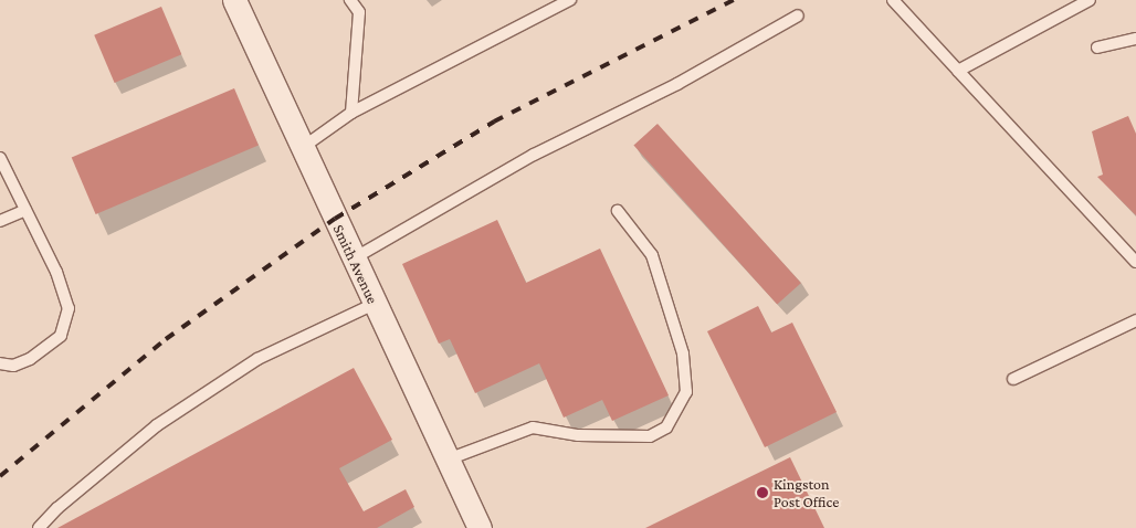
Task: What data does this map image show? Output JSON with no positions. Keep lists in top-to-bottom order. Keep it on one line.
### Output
{"streets":{"street":["Smith Avenue"]},"places":["Kingston Post Office"]}
